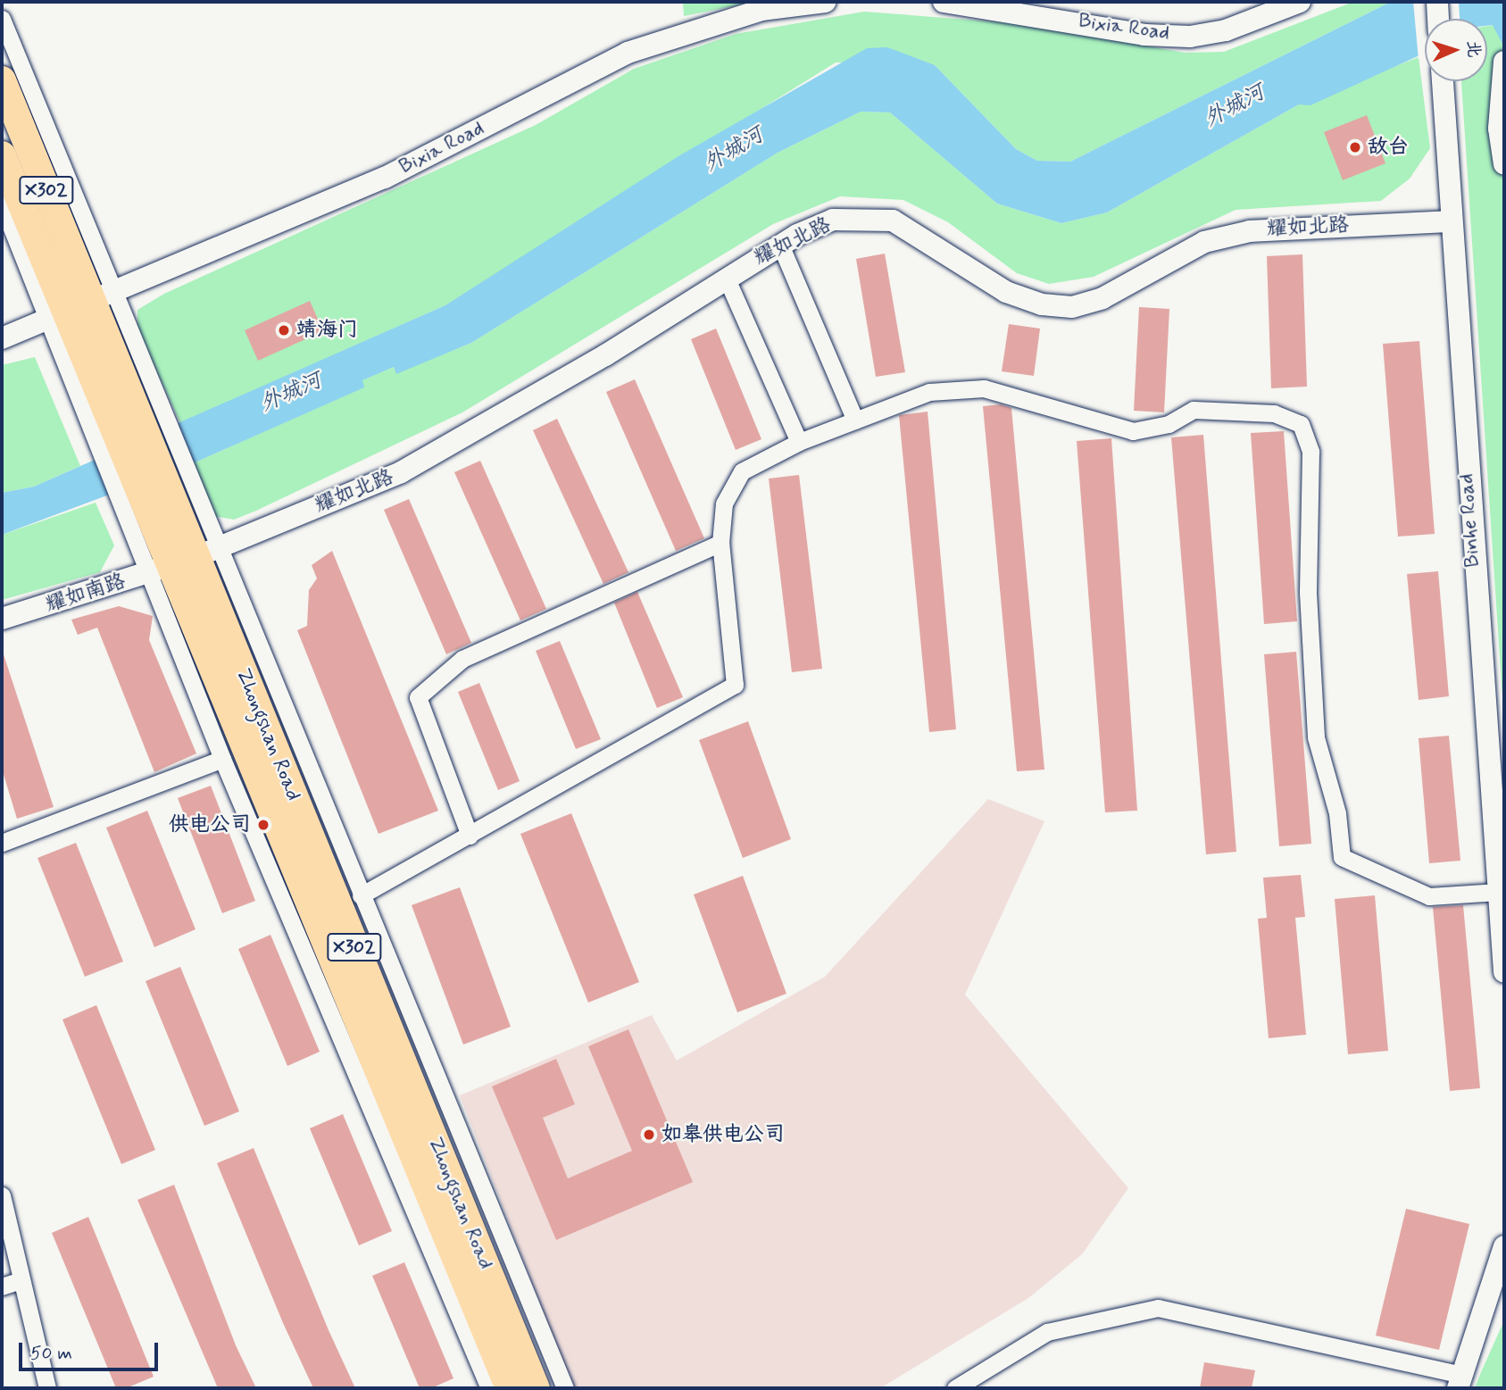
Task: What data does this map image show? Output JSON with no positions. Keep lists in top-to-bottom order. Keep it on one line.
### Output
{"streets":{"main road":["X302","Zhongshan Road"],"street":["Bixia Road","耀如北路","Binhe Road","耀如南路"]},"crossings":[["Bixia Road","Zhongshan Road"],["耀如北路","Binhe Road"],["耀如北路","耀如南路"],["耀如北路","Zhongshan Road"],["耀如南路","Zhongshan Road"]],"water":["外城河"],"places":["敌台","靖海门","供电公司","如皋供电公司"],"scale_bar":"50 m","north":"right"}
